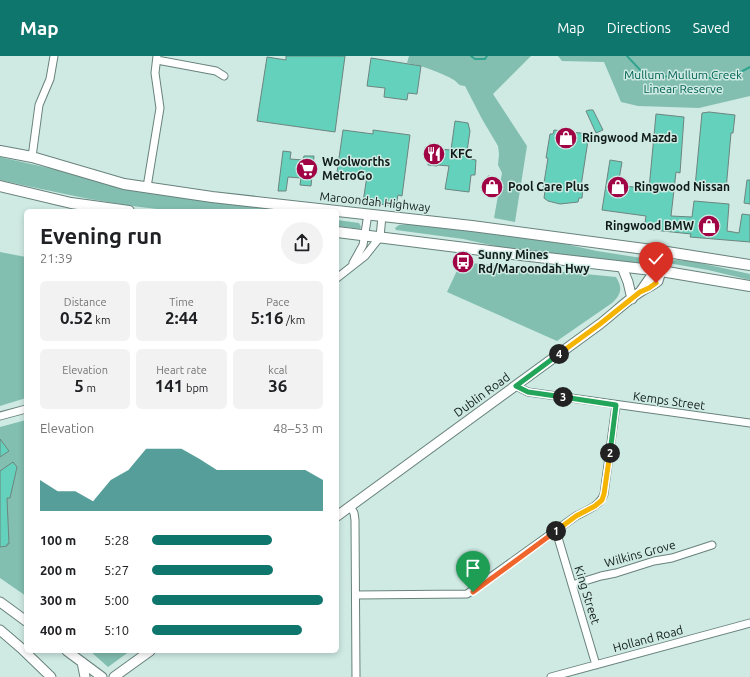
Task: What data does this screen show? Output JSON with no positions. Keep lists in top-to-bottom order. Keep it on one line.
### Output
{"streets":{"highway":["Maroondah Highway"],"main road":["Dublin Road"],"street":["Kemps Street","Wilkins Grove","King Street","Holland Road"]},"crossings":[["Maroondah Highway","Dublin Road"],["Dublin Road","Kemps Street"],["Wilkins Grove","King Street"],["King Street","Holland Road"]],"parks":["Mullum Mullum Creek Linear Reserve"],"places":{"shop":["Ringwood Mazda","Pool Care Plus","Ringwood Nissan","Ringwood BMW"],"restaurant":["KFC"],"supermarket":["Woolworths MetroGo"],"bus stop":["Sunny Mines Rd/Maroondah Hwy"]},"page":{"header":"Map","nav":["Map","Directions","Saved"],"heading":["Evening run","21:39"],"stats":[["Distance","0.52 km"],["Time","2:44"],["Pace","5:16 /km"],["Elevation","5 m"],["Heart rate","141 bpm"],["kcal","36"]],"pins":["4","3","2","1"],"chart":["Elevation","48–53 m"],"list":[{"name":"100 m","note":"5:28"},{"name":"200 m","note":"5:27"},{"name":"300 m","note":"5:00"},{"name":"400 m","note":"5:10"}]}}
